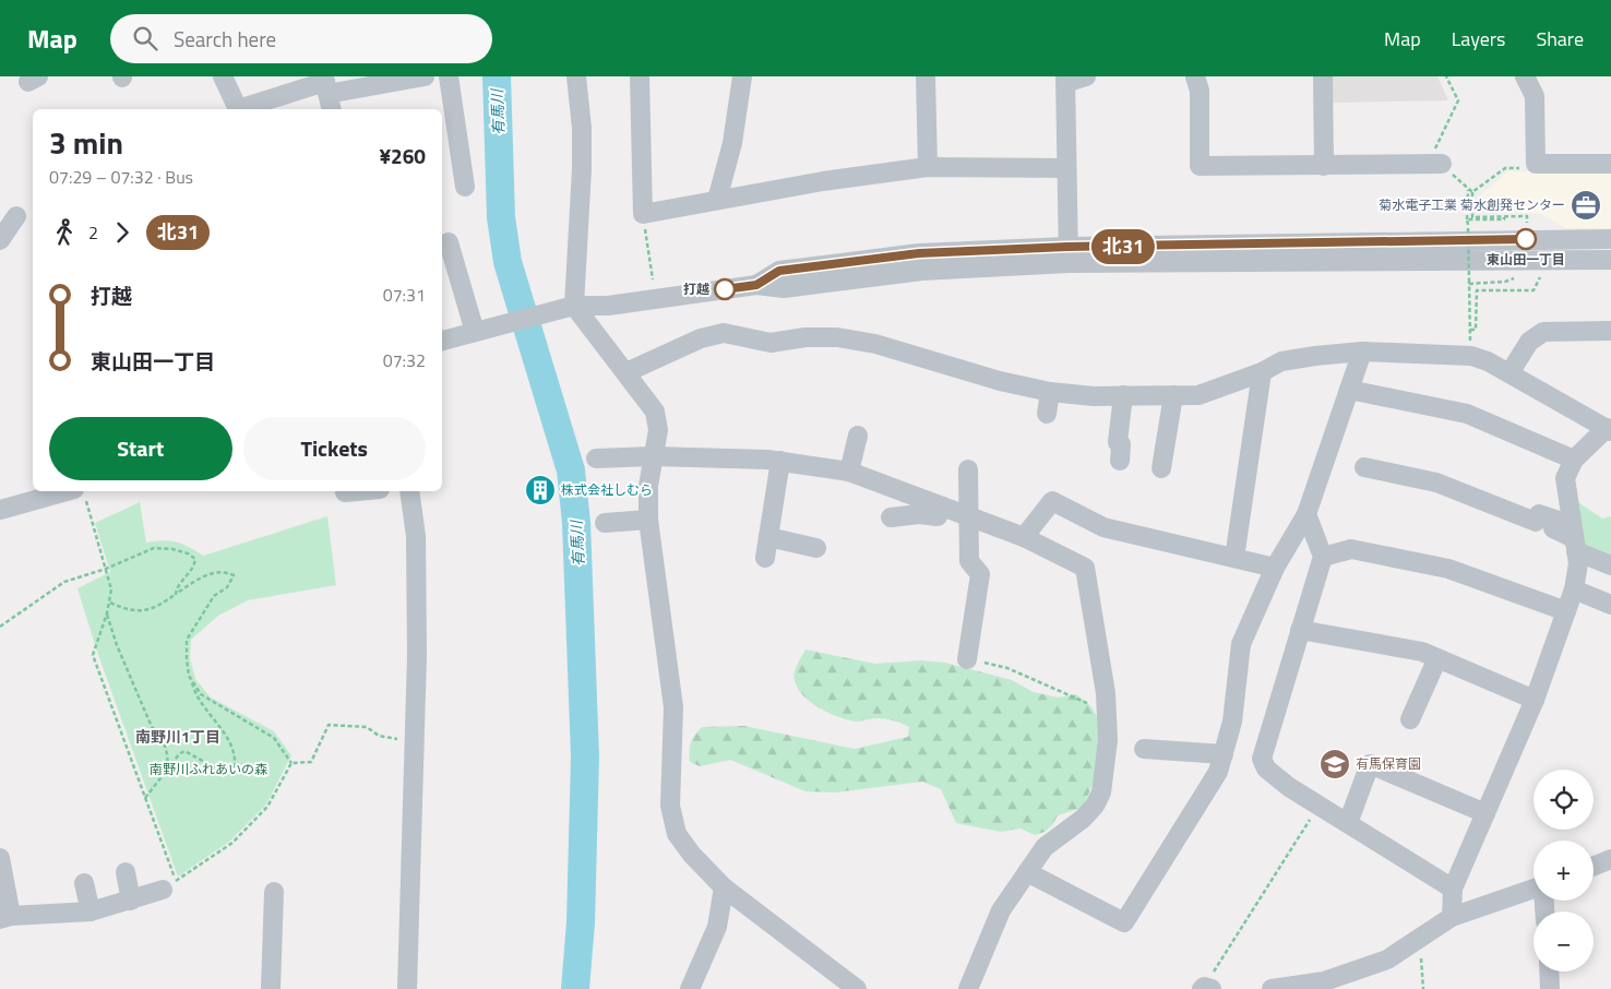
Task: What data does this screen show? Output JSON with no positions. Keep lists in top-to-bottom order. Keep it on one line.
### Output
{"districts":["南野川1丁目"],"water":["有馬川"],"parks":["南野川ふれあいの森"],"places":{"office":["菊水電子工業 菊水創発センター"],"other":["東山田一丁目","打越"],"building":["株式会社しむら"],"school or university":["有馬保育園"]},"lines":["bus line 北31"],"page":{"header":"Map","search":"Search here","nav":["Map","Layers","Share"],"on_map":"北31","heading":["3 min","07:29 – 07:32 · Bus","¥260"],"legs":["2","北31"],"list":[{"name":"打越","value":"07:31"},{"name":"東山田一丁目","value":"07:32"}],"buttons":["Start","Tickets"],"map_buttons":["+","−"]}}
